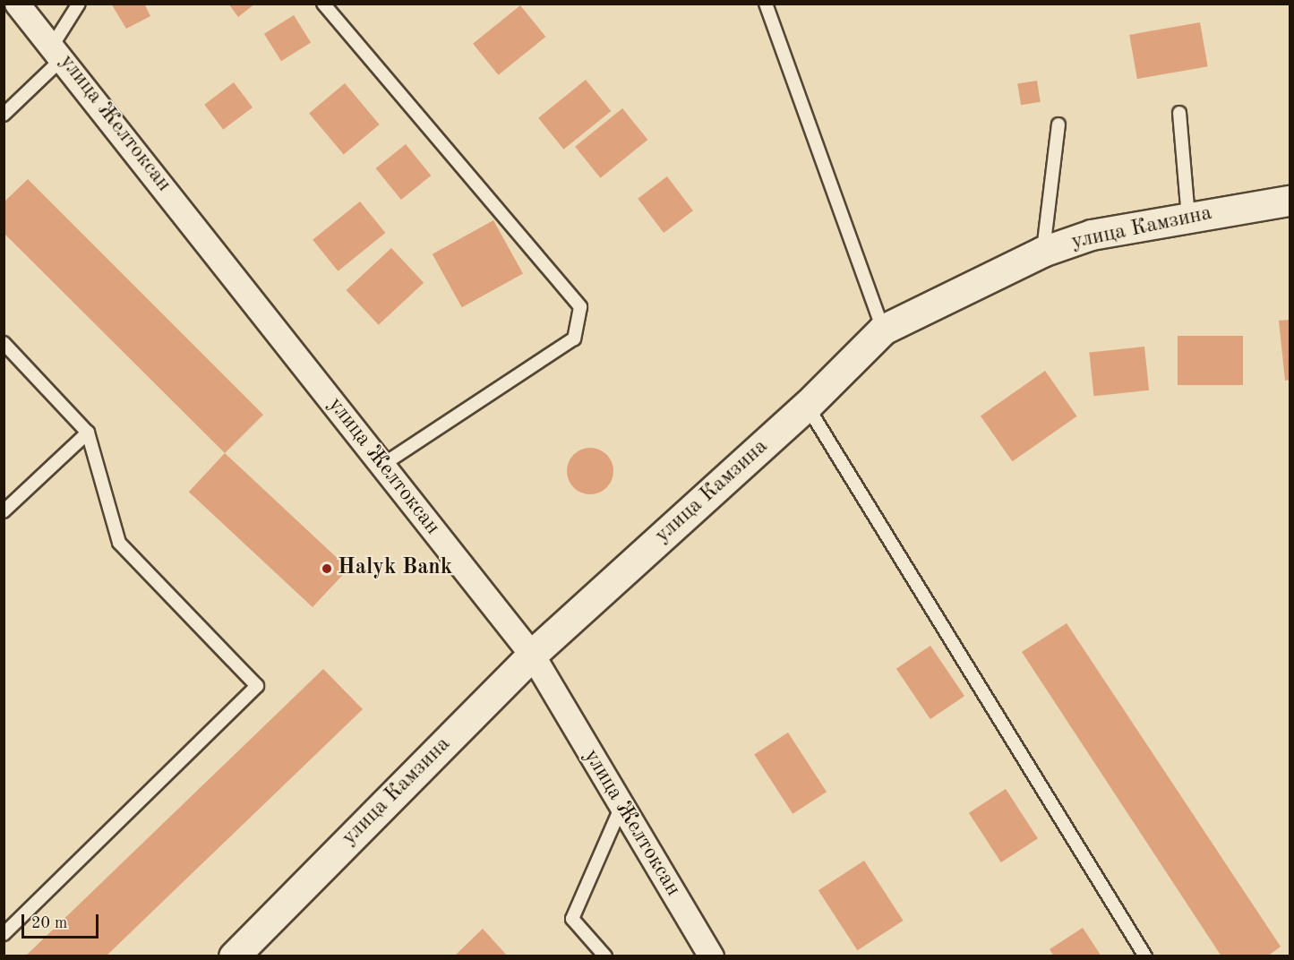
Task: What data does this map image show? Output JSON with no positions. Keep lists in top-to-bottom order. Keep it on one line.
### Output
{"streets":{"street":["улица Желтоксан","улица Камзина"]},"crossings":[["улица Желтоксан","улица Камзина"]],"places":["Halyk Bank"],"scale_bar":"20 m"}
